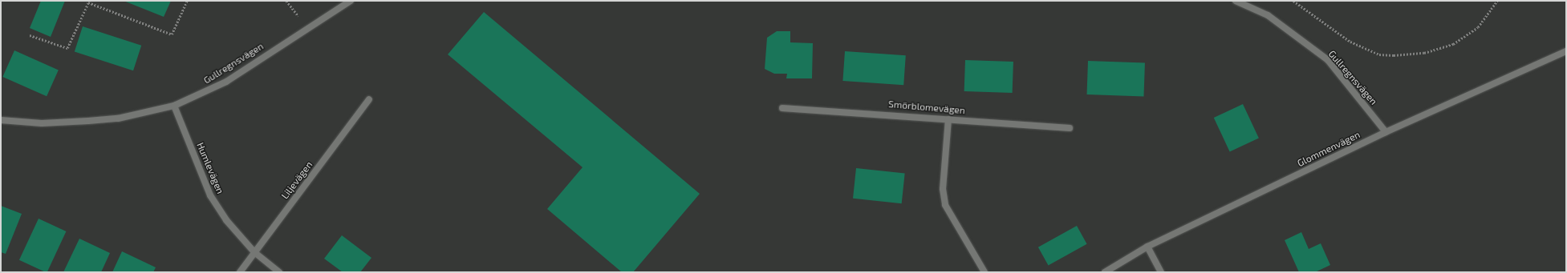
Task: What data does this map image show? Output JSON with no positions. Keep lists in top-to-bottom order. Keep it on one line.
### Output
{"streets":{"street":["Gullregnsvägen","Smörblomevägen","Glommenvägen","Humlevägen","Liljevägen"]},"crossings":[["Gullregnsvägen","Glommenvägen"],["Gullregnsvägen","Humlevägen"],["Humlevägen","Liljevägen"]]}
